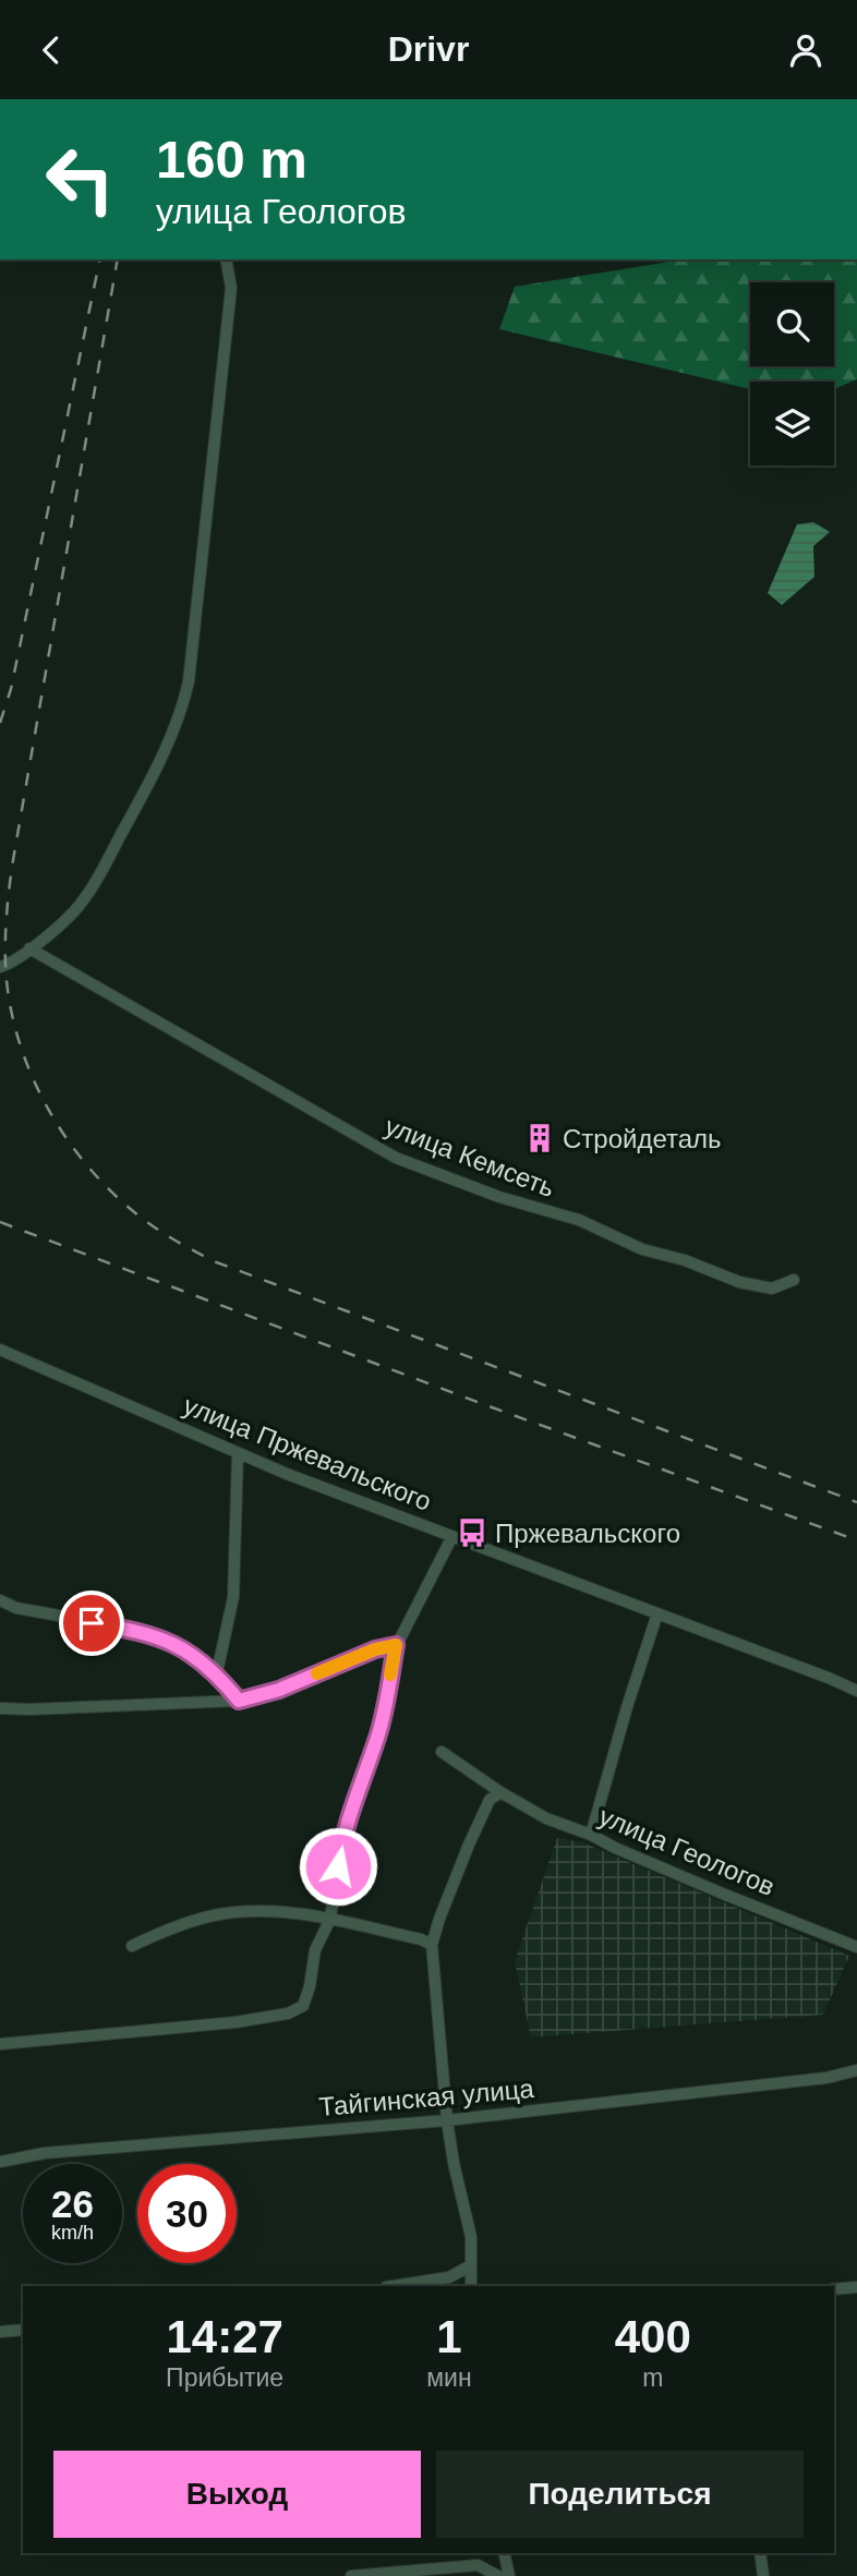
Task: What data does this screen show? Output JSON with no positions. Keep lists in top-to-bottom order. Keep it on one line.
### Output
{"streets":{"street":["улица Кемсеть","улица Пржевальского","улица Геологов","Тайгинская улица"]},"places":{"building":["Стройдеталь"],"bus stop":["Пржевальского"]},"page":{"header":"Drivr","turn":["160 m","улица Геологов"],"speed":"26 km/h","limit":"30","eta":["14:27","Прибытие","1","мин","400","m"],"buttons":["Выход","Поделиться"]}}
